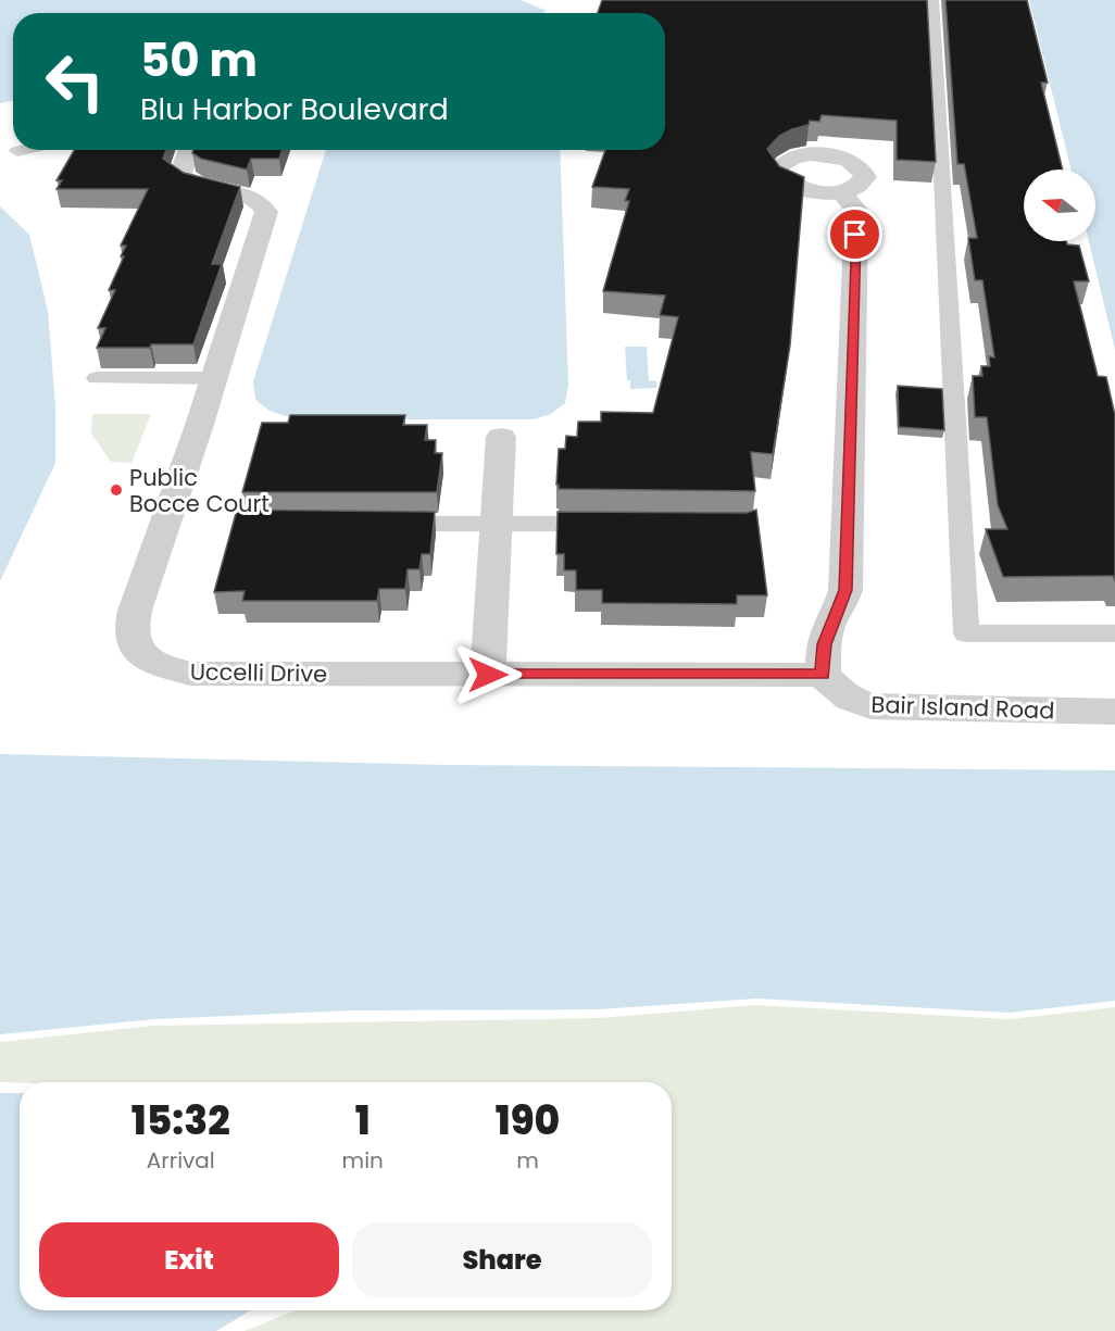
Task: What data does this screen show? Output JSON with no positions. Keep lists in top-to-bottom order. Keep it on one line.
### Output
{"streets":{"street":["Uccelli Drive","Bair Island Road"]},"crossings":[["Uccelli Drive","Bair Island Road"]],"places":["Public Bocce Court"],"north":"left","page":{"turn":["50 m","Blu Harbor Boulevard"],"eta":["15:32","Arrival","1","min","190","m"],"buttons":["Exit","Share"]}}
